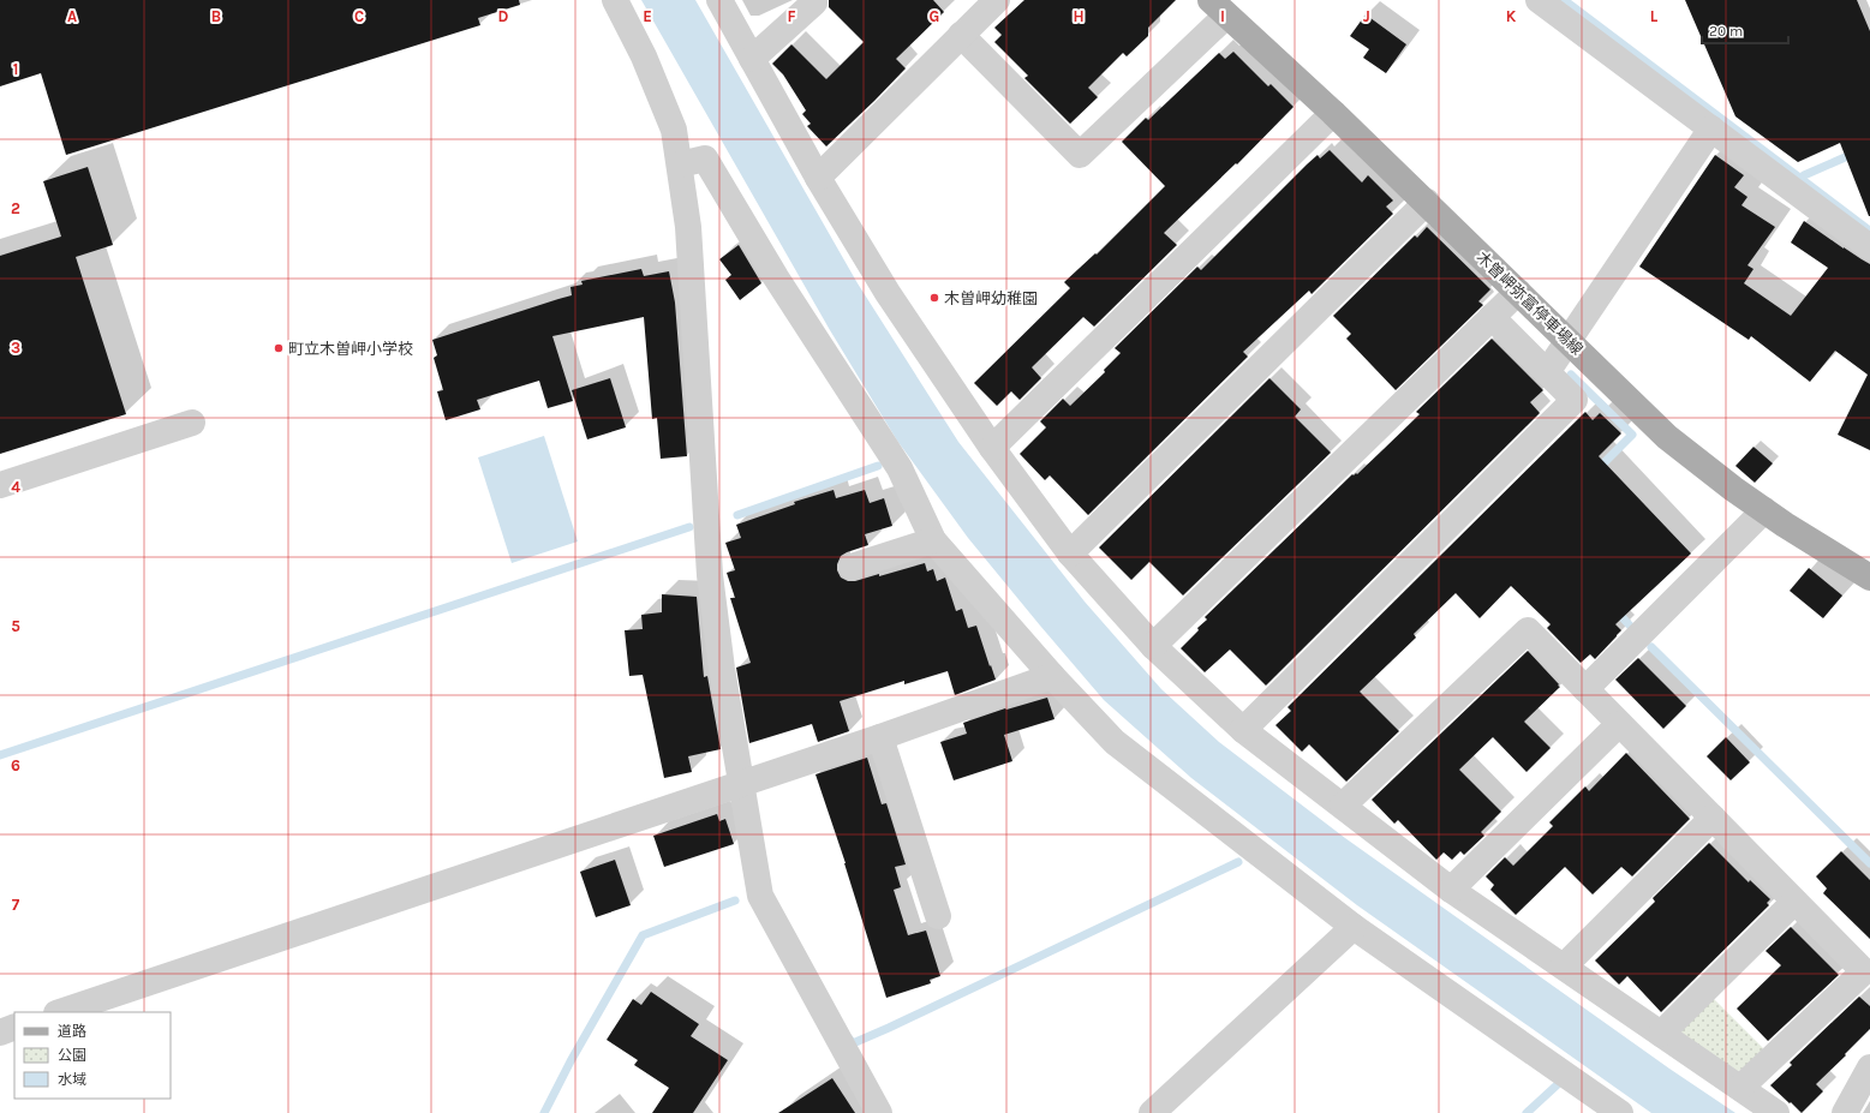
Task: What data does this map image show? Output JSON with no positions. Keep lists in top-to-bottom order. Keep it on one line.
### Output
{"streets":{"main road":["木曽岬弥富停車場線"]},"places":["木曽岬幼稚園","町立木曽岬小学校"],"legend":["道路","公園","水域"],"scale_bar":"20 m","grid":{"columns":["A","B","C","D","E","F","G","H","I","J","K","L"],"rows":["1","2","3","4","5","6","7"]}}
